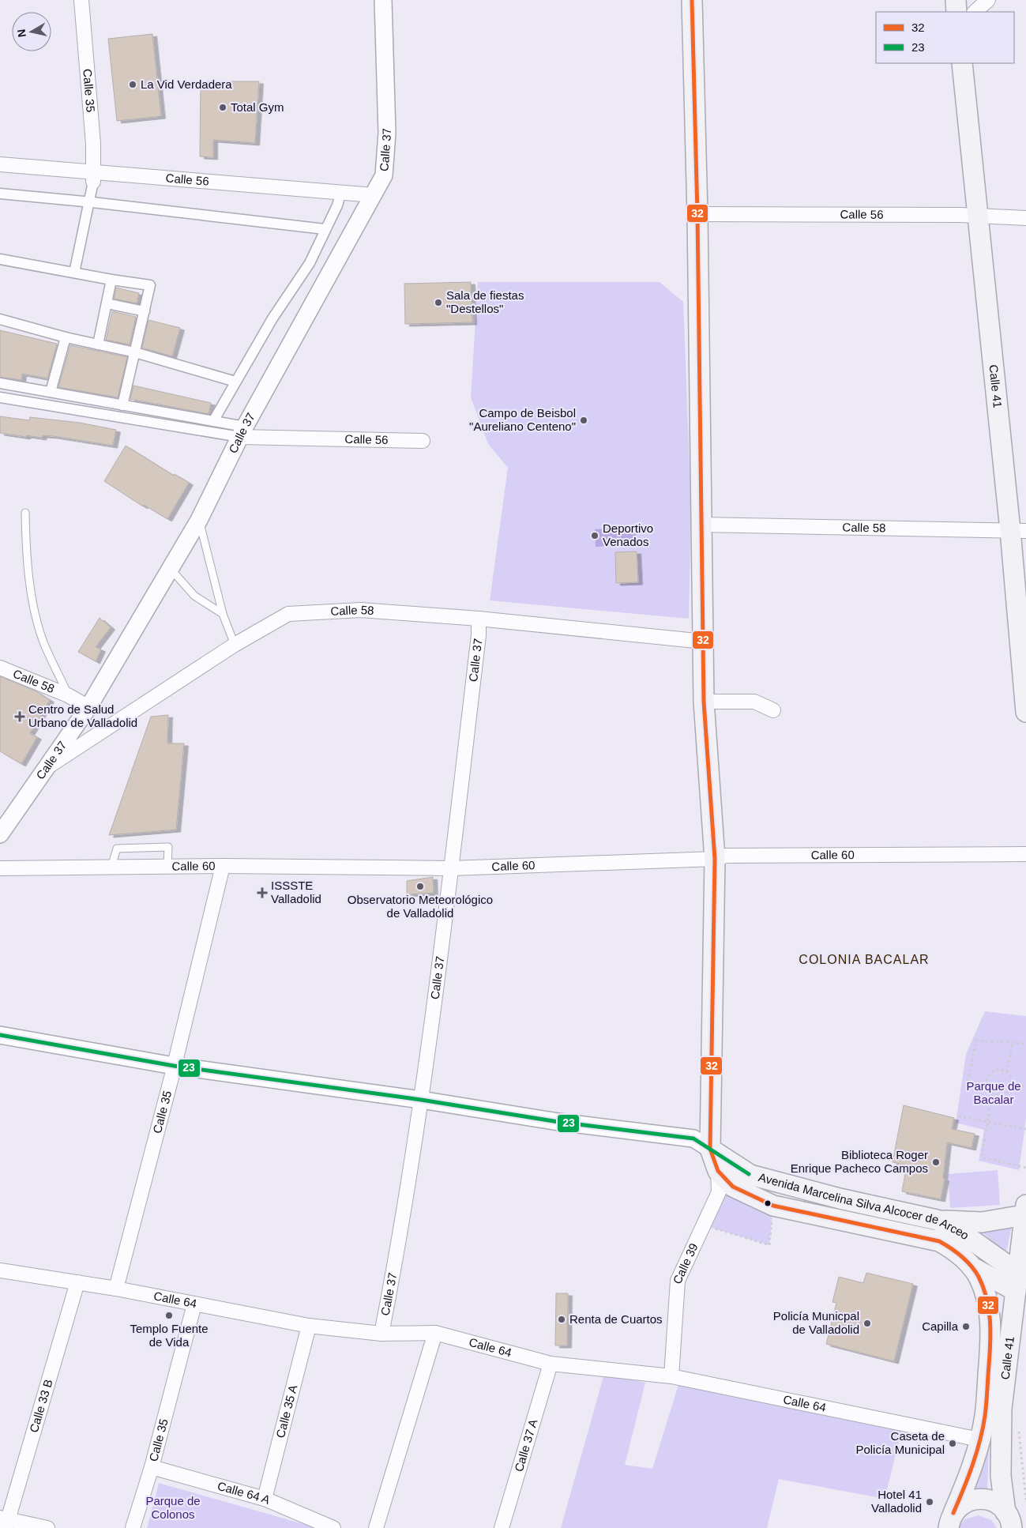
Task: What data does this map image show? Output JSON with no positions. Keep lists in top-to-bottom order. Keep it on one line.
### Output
{"streets":{"main road":["Calle 41","Avenida Marcelina Silva Alcocer de Arceo","Calle 39"],"street":["Calle 35","Calle 37","Calle 56","Calle 58","Calle 60","Calle 64","Calle 33 B","Calle 35 A","Calle 37 A","Calle 64 A"]},"crossings":[["Calle 35","Calle 56"],["Calle 35","Calle 60"],["Calle 35","Calle 64"],["Calle 35","Calle 64 A"],["Calle 37","Calle 56"],["Calle 37","Calle 58"],["Calle 37","Calle 60"],["Calle 37","Calle 64"],["Calle 56","Calle 41"],["Calle 56","Calle 39"],["Calle 41","Calle 58"],["Calle 41","Avenida Marcelina Silva Alcocer de Arceo"],["Calle 41","Calle 64"],["Calle 58","Calle 39"],["Calle 60","Calle 39"],["Avenida Marcelina Silva Alcocer de Arceo","Calle 39"],["Calle 39","Calle 64"],["Calle 64","Calle 33 B"],["Calle 64","Calle 35 A"],["Calle 64","Calle 37 A"],["Calle 35 A","Calle 64 A"]],"districts":["COLONIA BACALAR"],"parks":["Parque de Bacalar","Parque de Colonos"],"places":{"other":["La Vid Verdadera","Total Gym","Sala de fiestas \"Destellos\"","Campo de Beisbol \"Aureliano Centeno\"","Deportivo Venados","Observatorio Meteorológico de Valladolid","Biblioteca Roger Enrique Pacheco Campos","Templo Fuente de Vida","Renta de Cuartos","Policía Municpal de Valladolid","Capilla","Caseta de Policía Municipal","Hotel 41 Valladolid"],"health":["Centro de Salud Urbano de Valladolid","ISSSTE Valladolid"]},"lines":["transit line 32","transit line 23"],"legend":["32","23"],"north":"left"}
